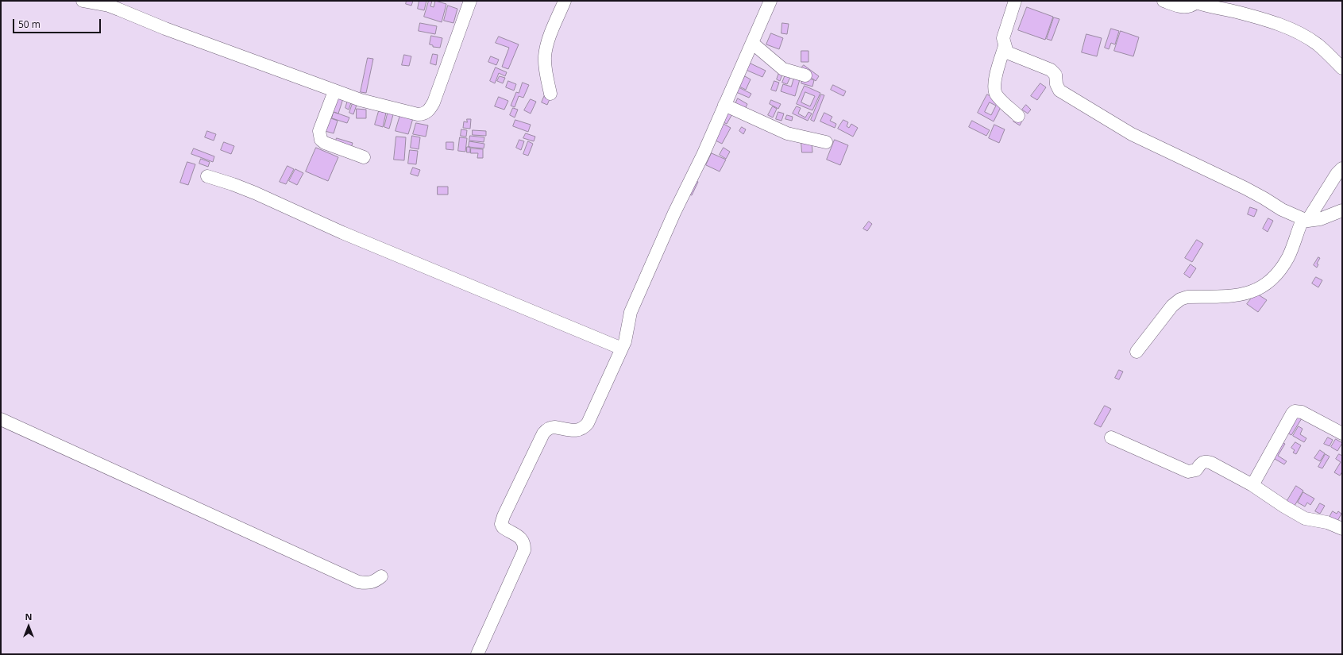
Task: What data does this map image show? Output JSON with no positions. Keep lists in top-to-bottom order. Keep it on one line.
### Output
{"scale_bar":"50 m","north":"top"}
